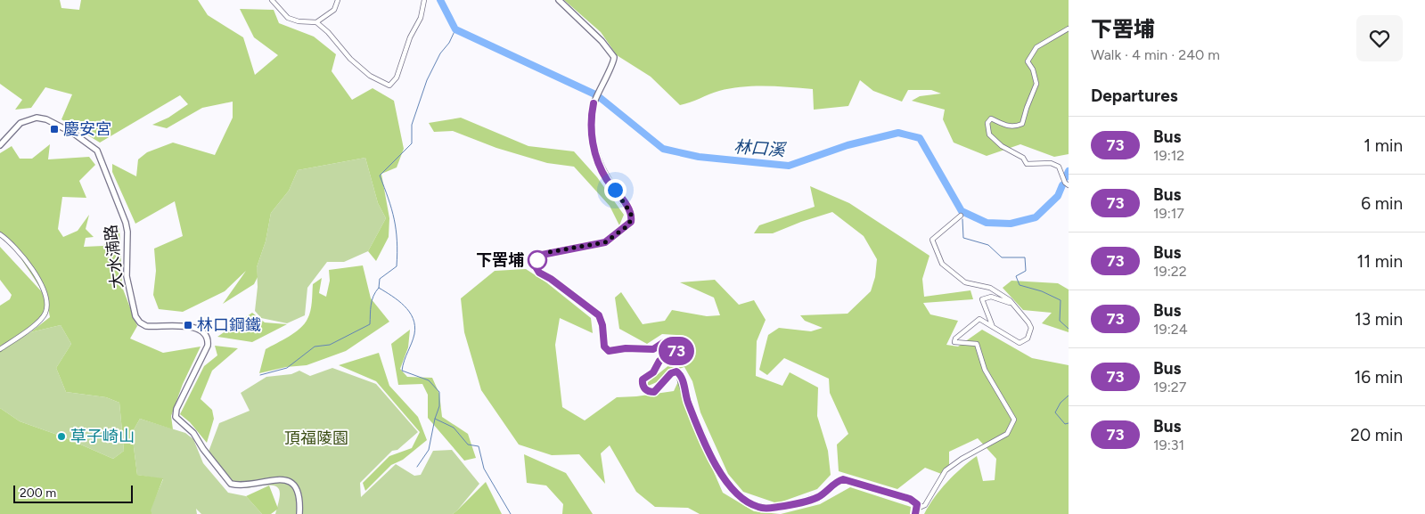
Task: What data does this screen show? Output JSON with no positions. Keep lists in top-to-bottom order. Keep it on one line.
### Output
{"streets":{"street":["大水湳路"]},"water":["林口溪"],"parks":["頂福陵園"],"places":{"transit":["慶安宮","林口鋼鐵"],"other":["下罟埔","草子崎山"]},"lines":["bus line 73"],"scale_bar":"200 m","page":{"on_map":"73","heading":[["下罟埔","Walk · 4 min · 240 m"],"Departures"],"list":[{"mark":"73","name":"Bus","note":"19:12","value":"1 min"},{"mark":"73","name":"Bus","note":"19:17","value":"6 min"},{"mark":"73","name":"Bus","note":"19:22","value":"11 min"},{"mark":"73","name":"Bus","note":"19:24","value":"13 min"},{"mark":"73","name":"Bus","note":"19:27","value":"16 min"},{"mark":"73","name":"Bus","note":"19:31","value":"20 min"}],"scale":"200 m"}}
